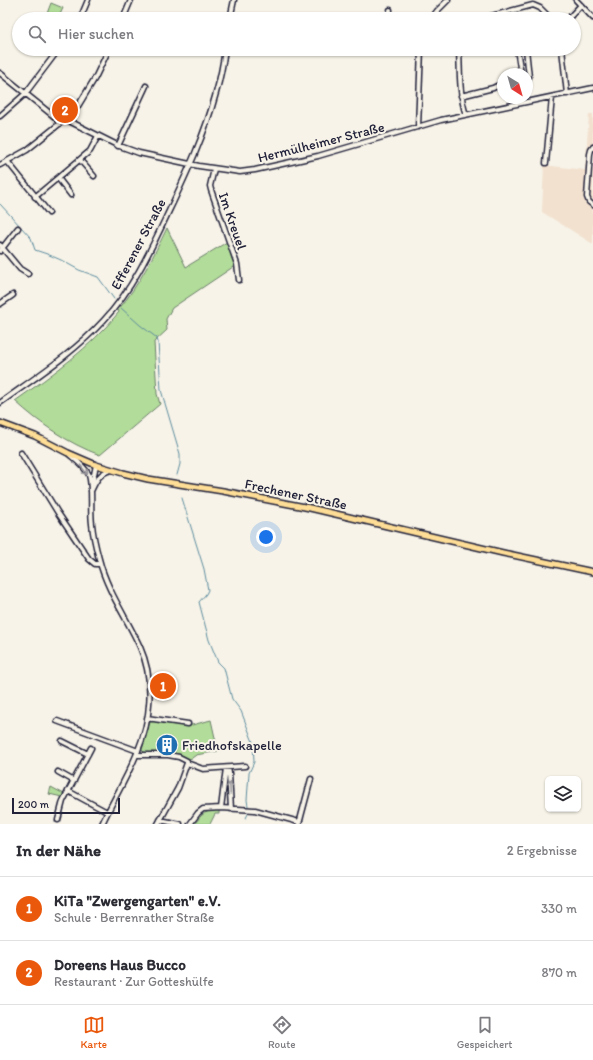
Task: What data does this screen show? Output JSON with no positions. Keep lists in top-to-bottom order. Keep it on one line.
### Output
{"streets":{"main road":["Frechener Straße"],"street":["Hermülheimer Straße","Im Kreuel","Efferener Straße"]},"crossings":[["Hermülheimer Straße","Im Kreuel"],["Hermülheimer Straße","Efferener Straße"]],"places":{"building":["Friedhofskapelle"]},"scale_bar":"200 m","north":"bottom right","page":{"search":"Hier suchen","pins":["2","1"],"scale":"200 m","heading":["In der Nähe","2 Ergebnisse"],"list":[{"mark":"1","name":"KiTa \"Zwergengarten\" e.V.","note":"Schule · Berrenrather Straße","value":"330 m"},{"mark":"2","name":"Doreens Haus Bucco","note":"Restaurant · Zur Gotteshülfe","value":"870 m"}],"nav":["Karte","Route","Gespeichert"]}}
